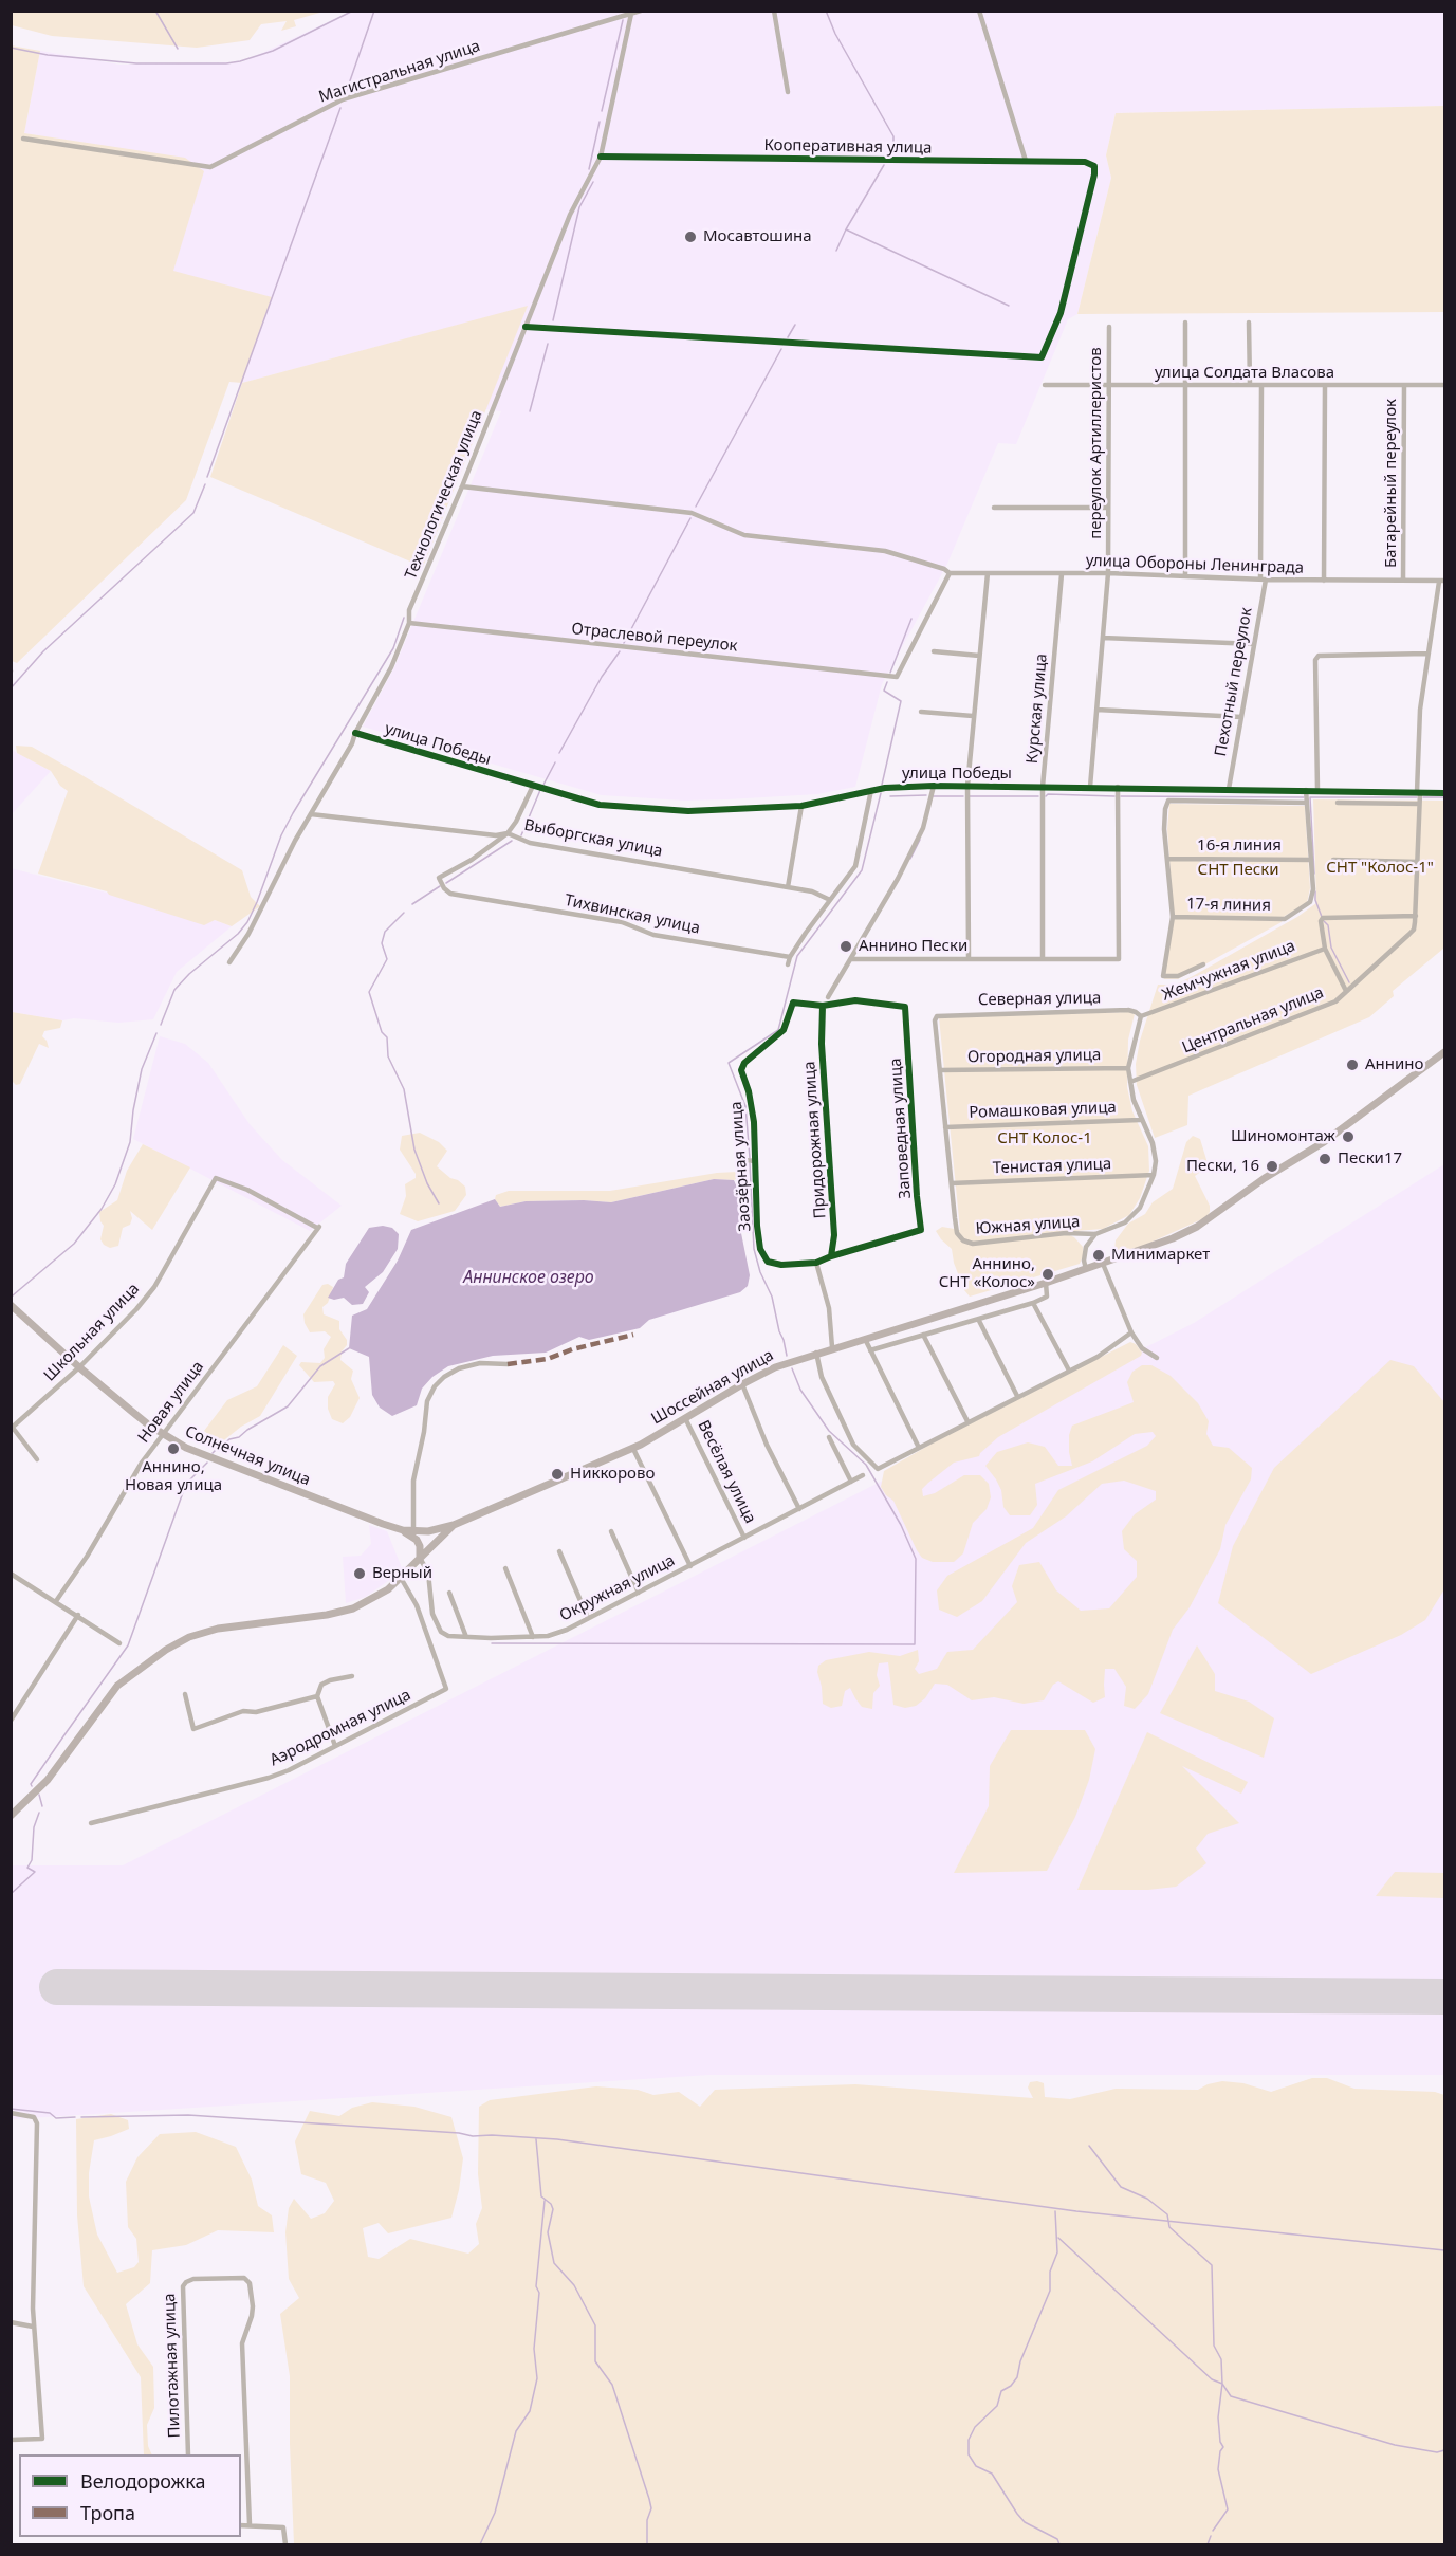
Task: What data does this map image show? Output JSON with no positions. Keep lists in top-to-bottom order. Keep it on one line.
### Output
{"streets":{"main road":["Шоссейная улица","Солнечная улица"],"street":["Магистральная улица","Кооперативная улица","улица Солдата Власова","переулок Артиллеристов","Батарейный переулок","Технологическая улица","улица Обороны Ленинграда","Отраслевой переулок","Пехотный переулок","Курская улица","улица Победы","Выборгская улица","16-я линия","17-я линия","Тихвинская улица","Жемчужная улица","Северная улица","Центральная улица","Огородная улица","Ромашковая улица","Заповедная улица","Придорожная улица","Заозёрная улица","Тенистая улица","Южная улица","Школьная улица","Новая улица","Весёлая улица","Окружная улица","Аэродромная улица","Пилотажная улица"]},"crossings":[["Магистральная улица","Технологическая улица"],["Кооперативная улица","Технологическая улица"],["улица Солдата Власова","переулок Артиллеристов"],["улица Солдата Власова","Батарейный переулок"],["улица Солдата Власова","Пехотный переулок"],["переулок Артиллеристов","улица Обороны Ленинграда"],["переулок Артиллеристов","улица Победы"],["Батарейный переулок","улица Обороны Ленинграда"],["Технологическая улица","Отраслевой переулок"],["Технологическая улица","улица Победы"],["Технологическая улица","Выборгская улица"],["улица Обороны Ленинграда","Отраслевой переулок"],["улица Обороны Ленинграда","Пехотный переулок"],["улица Обороны Ленинграда","Курская улица"],["улица Обороны Ленинграда","Центральная улица"],["Пехотный переулок","улица Победы"],["Курская улица","улица Победы"],["улица Победы","Центральная улица"],["Выборгская улица","Тихвинская улица"],["16-я линия","17-я линия"],["Жемчужная улица","Северная улица"],["Северная улица","Огородная улица"],["Заповедная улица","Придорожная улица"],["Заповедная улица","Заозёрная улица"],["Придорожная улица","Заозёрная улица"],["Тенистая улица","Южная улица"],["Школьная улица","Новая улица"],["Школьная улица","Солнечная улица"],["Шоссейная улица","Весёлая улица"],["Новая улица","Солнечная улица"],["Весёлая улица","Окружная улица"]],"water":["Аннинское озеро"],"parks":["СНТ \"Колос-1\"","СНТ Пески","СНТ Колос-1"],"places":["Мосавтошина","Аннино Пески","Аннино","Шиномонтаж","Пески17","Пески, 16","Минимаркет","Аннино, СНТ «Колос»","Аннино, Новая улица","Никкорово","Верный"],"legend":["Велодорожка","Тропа"]}
